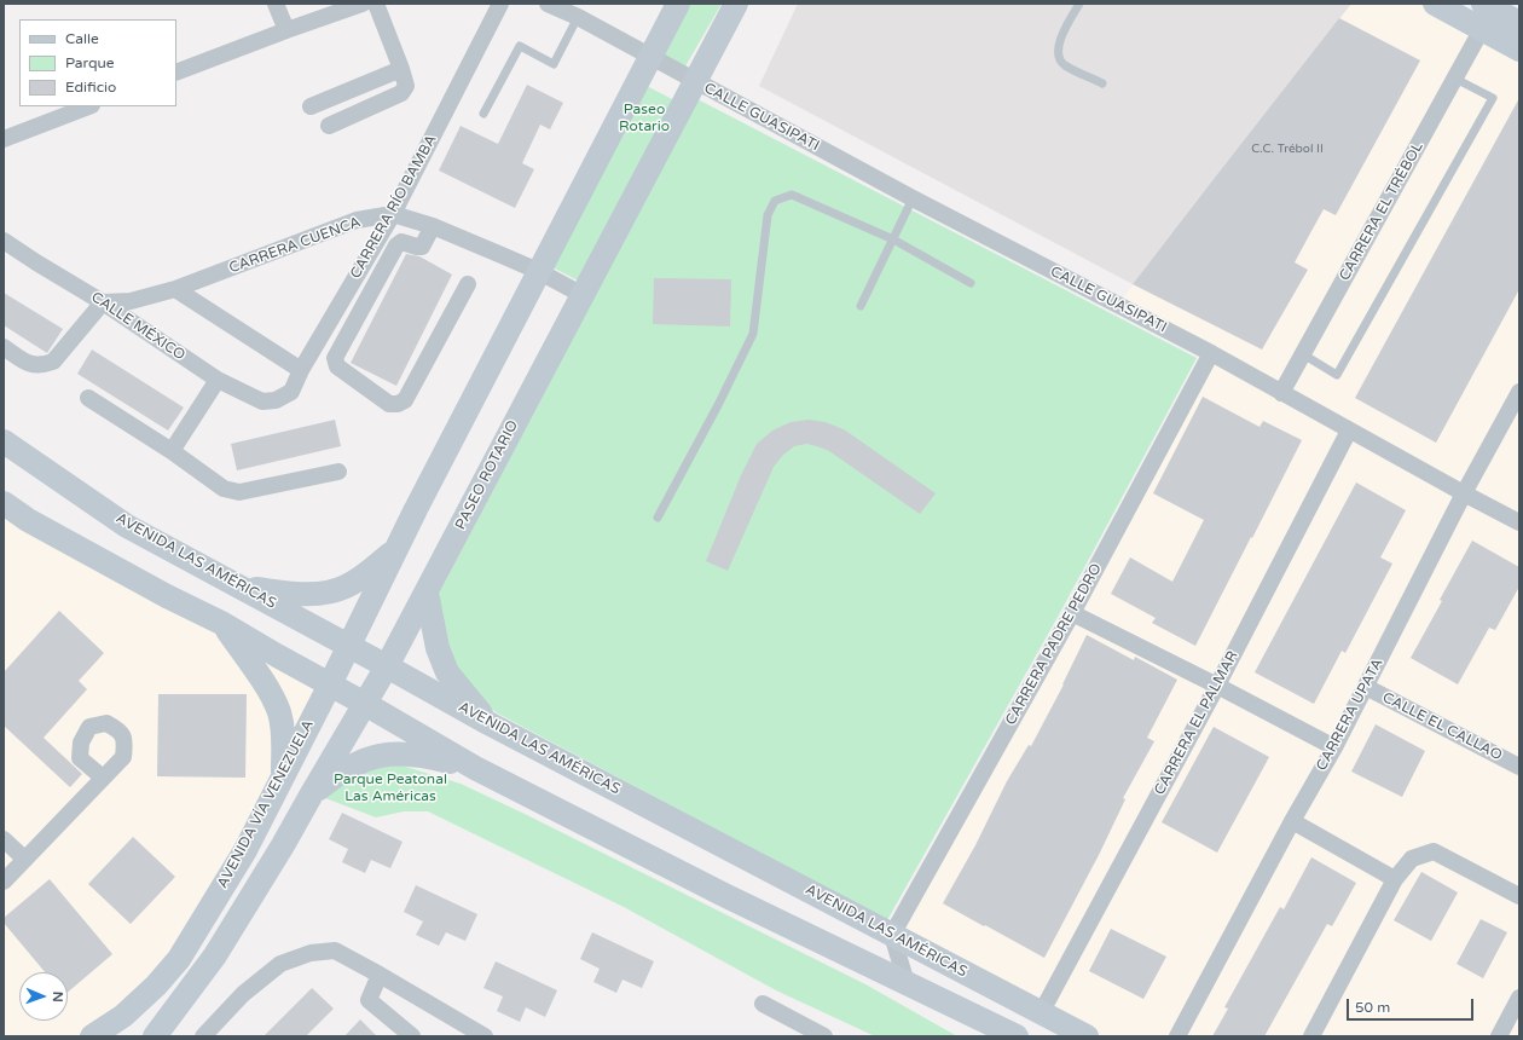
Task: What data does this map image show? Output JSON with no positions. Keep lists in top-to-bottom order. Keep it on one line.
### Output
{"streets":{"main road":["PASEO ROTARIO","AVENIDA LAS AMÉRICAS","AVENIDA VÍA VENEZUELA"],"street":["CALLE GUASIPATI","CARRERA RÍO BAMBA","CARRERA EL TRÉBOL","CARRERA CUENCA","CALLE MÉXICO","CARRERA PADRE PEDRO","CARRERA UPATA","CARRERA EL PALMAR","CALLE EL CALLAO"]},"crossings":[["CALLE GUASIPATI","CARRERA EL TRÉBOL"],["CALLE GUASIPATI","PASEO ROTARIO"],["CALLE GUASIPATI","CARRERA PADRE PEDRO"],["CALLE GUASIPATI","CARRERA UPATA"],["CALLE GUASIPATI","CARRERA EL PALMAR"],["CARRERA RÍO BAMBA","CARRERA CUENCA"],["CARRERA RÍO BAMBA","CALLE MÉXICO"],["CARRERA CUENCA","CALLE MÉXICO"],["CARRERA CUENCA","PASEO ROTARIO"],["PASEO ROTARIO","AVENIDA LAS AMÉRICAS"],["PASEO ROTARIO","AVENIDA VÍA VENEZUELA"],["AVENIDA LAS AMÉRICAS","CARRERA PADRE PEDRO"],["AVENIDA LAS AMÉRICAS","CARRERA EL PALMAR"],["AVENIDA LAS AMÉRICAS","AVENIDA VÍA VENEZUELA"],["CARRERA UPATA","CALLE EL CALLAO"]],"parks":["Paseo Rotario","Parque Peatonal Las Américas"],"house_numbers":["C.C. Trébol II"],"legend":["Calle","Parque","Edificio"],"scale_bar":"50 m","north":"right"}
